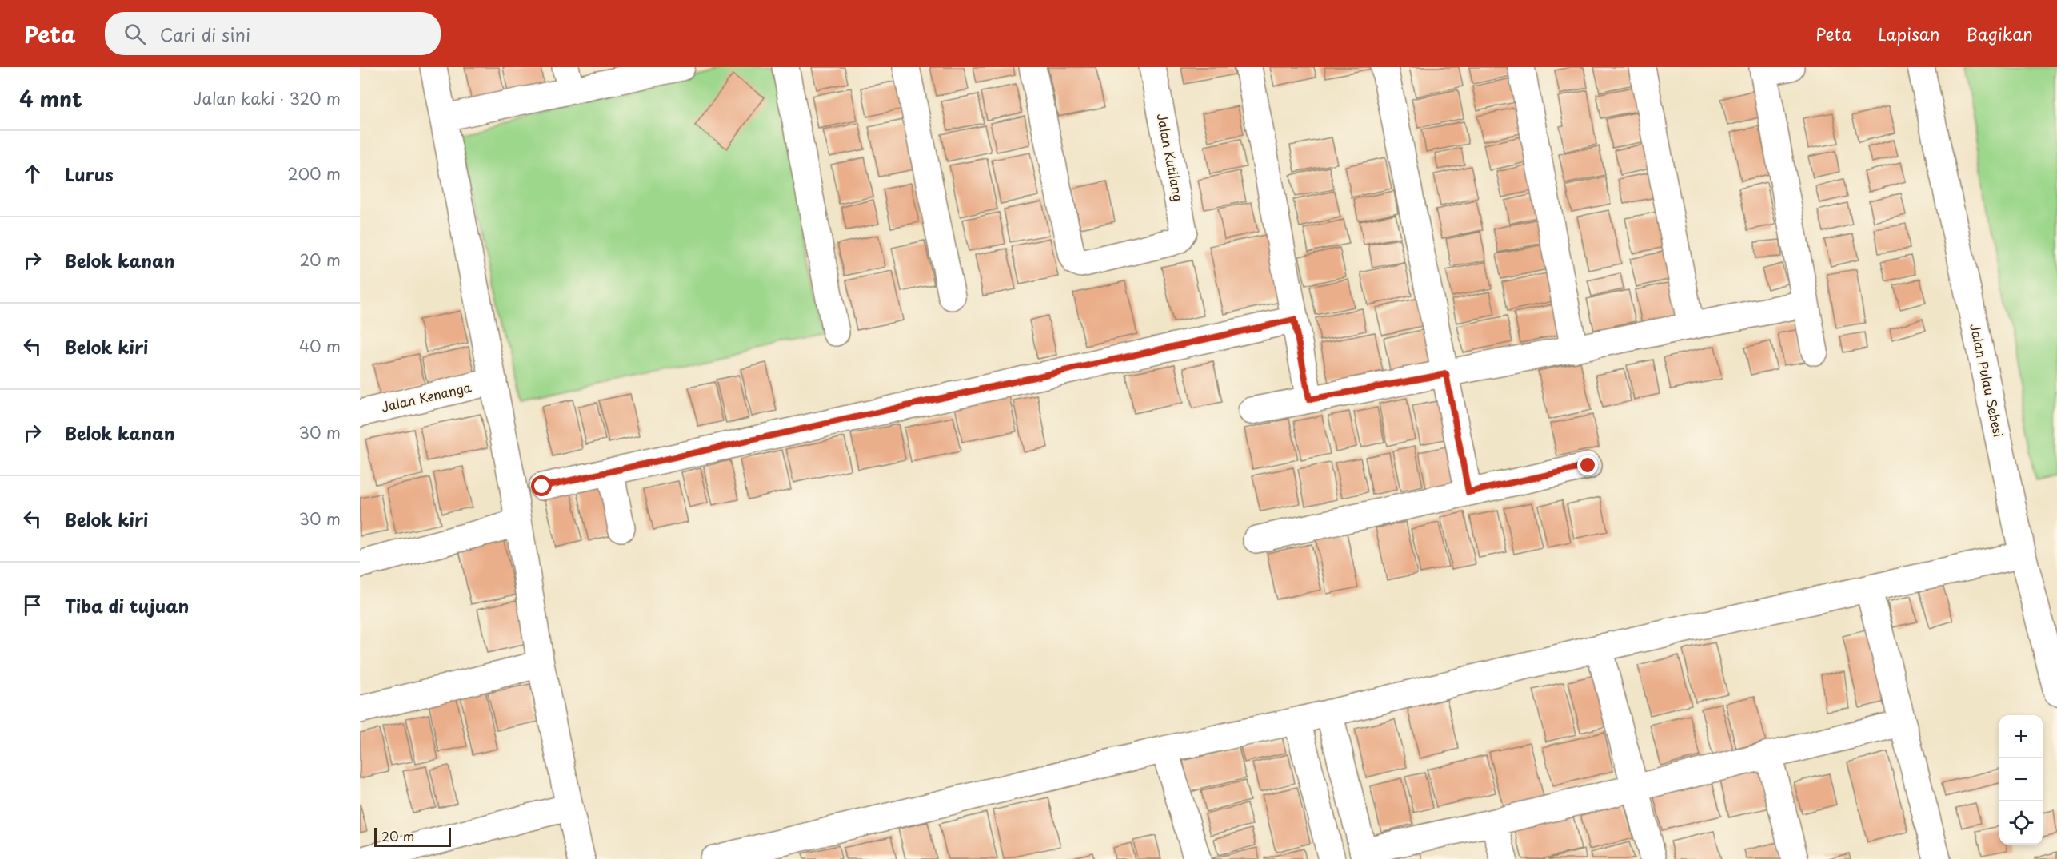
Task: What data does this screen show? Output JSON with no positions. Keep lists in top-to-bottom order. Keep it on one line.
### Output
{"streets":{"street":["Jalan Kutilang","Jalan Pulau Sebesi","Jalan Kenanga"]},"scale_bar":"20 m","page":{"header":"Peta","search":"Cari di sini","nav":["Peta","Lapisan","Bagikan"],"heading":["4 mnt","Jalan kaki · 320 m"],"list":[["Lurus","200 m"],["Belok kanan","20 m"],["Belok kiri","40 m"],["Belok kanan","30 m"],["Belok kiri","30 m"],"Tiba di tujuan"],"map_buttons":["+","−"],"scale":"20 m"}}
